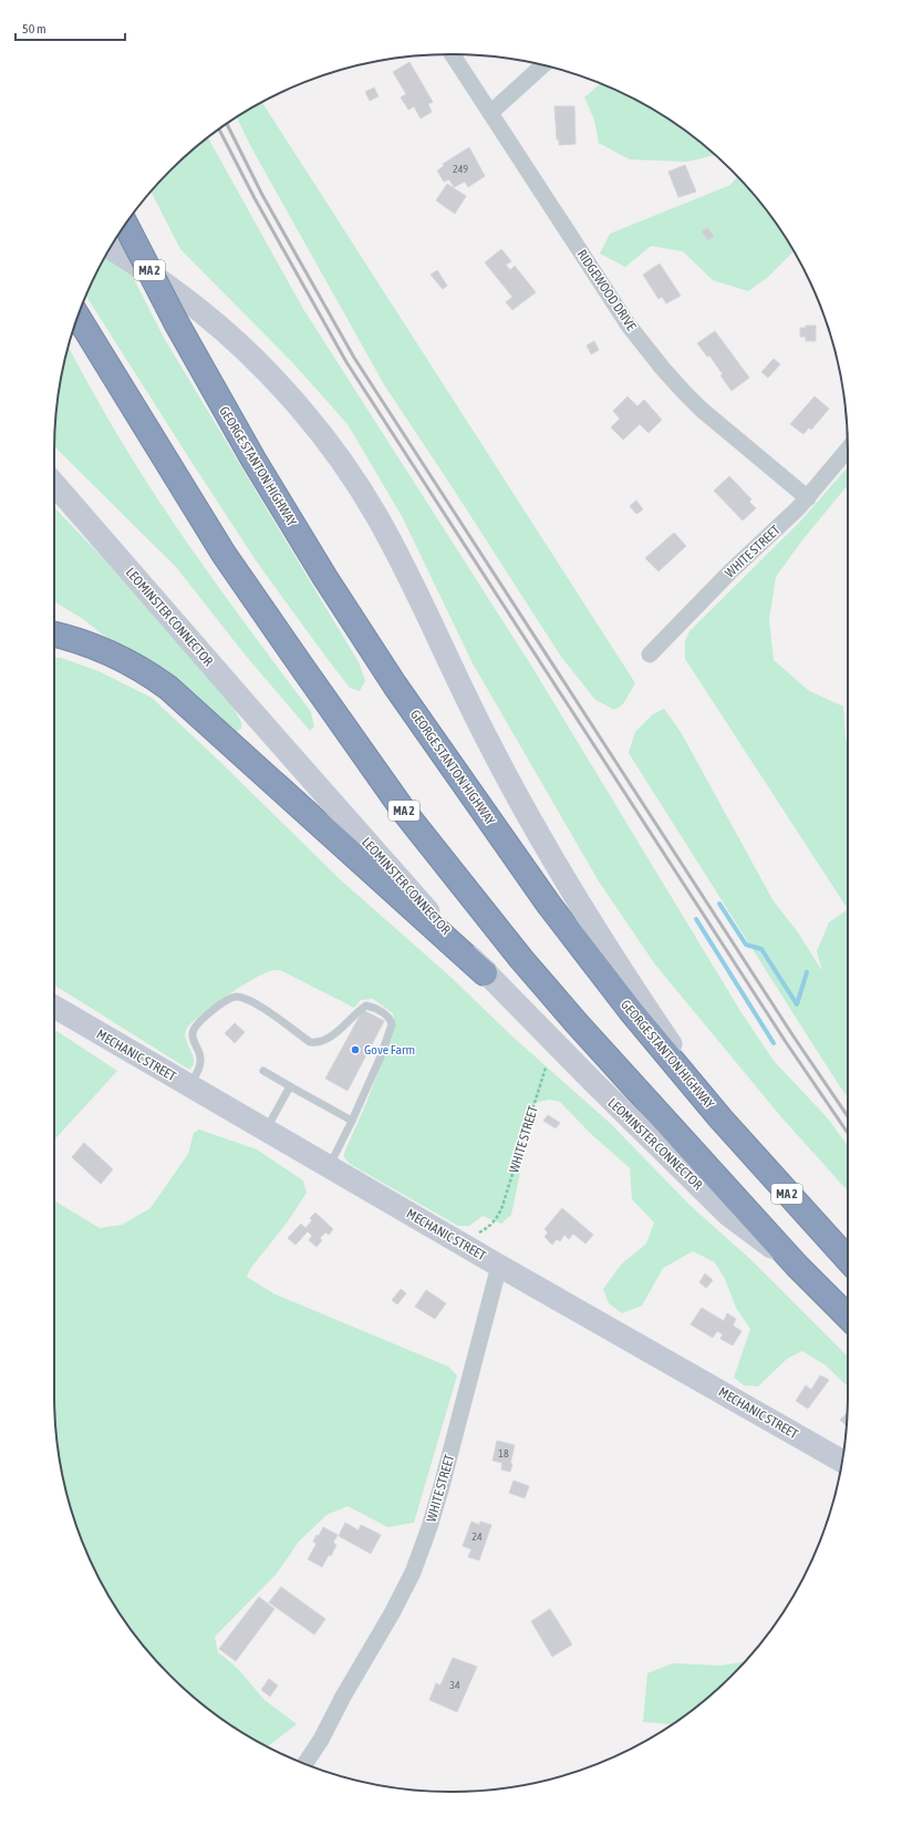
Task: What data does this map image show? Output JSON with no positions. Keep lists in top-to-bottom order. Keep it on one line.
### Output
{"streets":{"highway":["MA 2","GEORGE STANTON HIGHWAY"],"main road":["LEOMINSTER CONNECTOR","MECHANIC STREET"],"street":["RIDGEWOOD DRIVE","WHITE STREET"]},"crossings":[["MA 2","LEOMINSTER CONNECTOR"],["RIDGEWOOD DRIVE","WHITE STREET"],["WHITE STREET","MECHANIC STREET"]],"places":["Gove Farm"],"house_numbers":["249","18","24","34"],"scale_bar":"50 m"}
